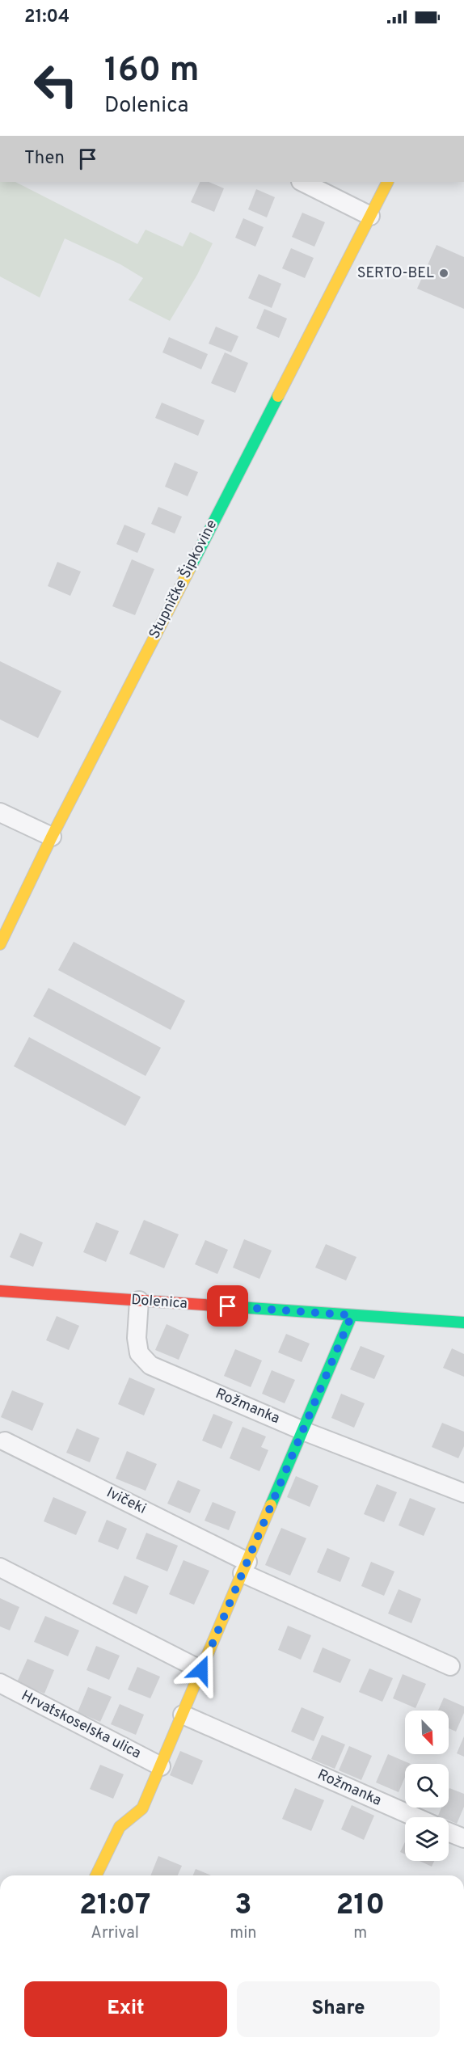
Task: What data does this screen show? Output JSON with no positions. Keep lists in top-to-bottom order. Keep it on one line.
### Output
{"streets":{"street":["Stupničke Šipkovine","Dolenica","Rožmanka","Ivičeki","Hrvatskoselska ulica"]},"crossings":[["Dolenica","Rožmanka"]],"places":["SERTO-BEL"],"north":"bottom right","page":{"status":"21:04","turn":["160 m","Dolenica"],"then":"Then","eta":["21:07","Arrival","3","min","210","m"],"buttons":["Exit","Share"]}}
